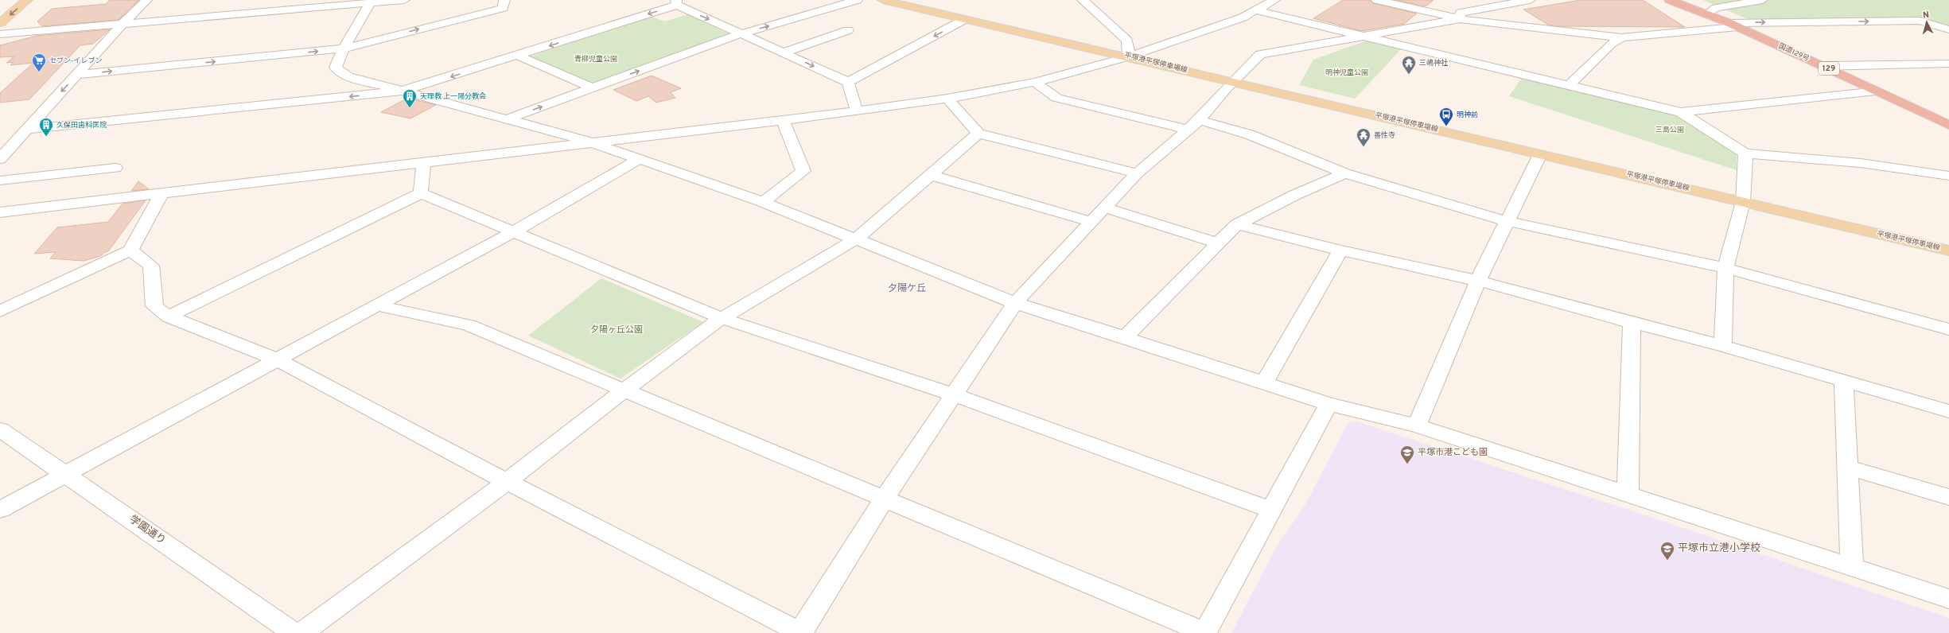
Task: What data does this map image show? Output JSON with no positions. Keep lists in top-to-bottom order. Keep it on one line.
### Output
{"streets":{"highway":["国道129号","129"],"main road":["平塚港平塚停車場線"],"street":["学園通り"]},"districts":["夕陽ケ丘"],"parks":["青柳児童公園","明神児童公園","三島公園","夕陽ヶ丘公園"],"places":{"supermarket":["セブン-イレブン"],"temple":["三嶋神社","善性寺"],"building":["天理教 上一陽分教会","久保田歯科医院"],"bus stop":["明神前"],"school or university":["平塚市港こども園","平塚市立港小学校"]},"north":"top"}
